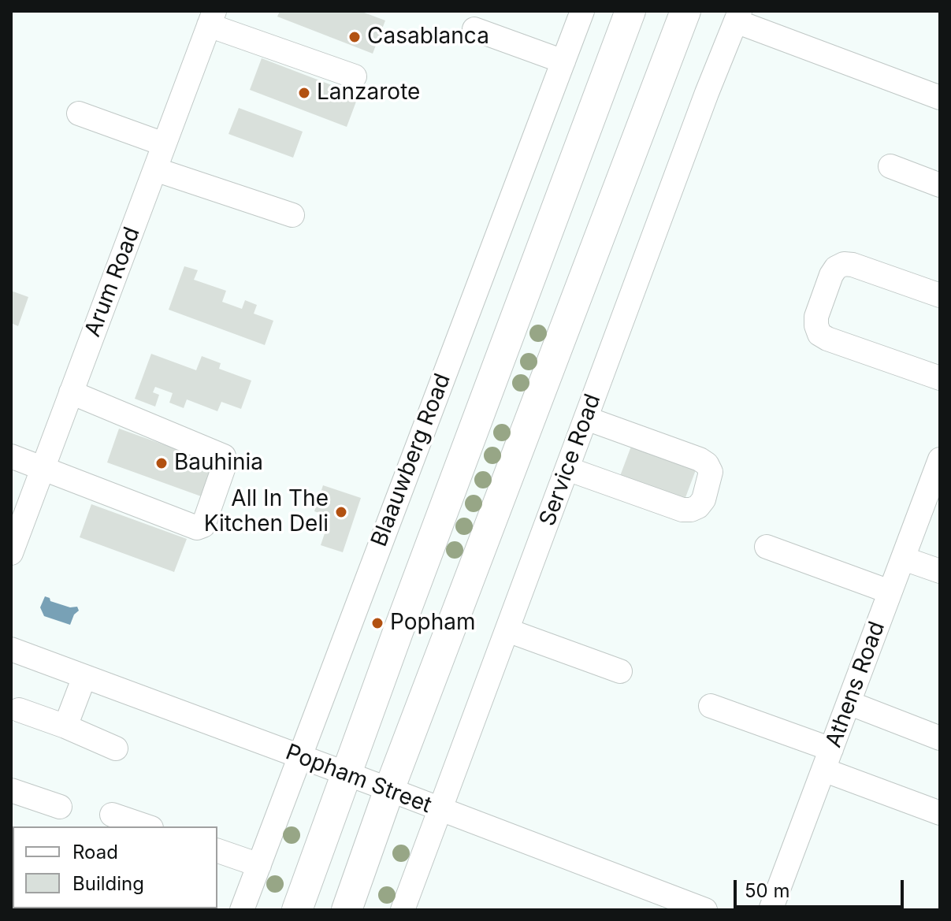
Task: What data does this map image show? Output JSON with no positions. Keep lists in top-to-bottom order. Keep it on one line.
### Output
{"streets":{"street":["Arum Road","Blaauwberg Road","Service Road","Athens Road","Popham Street"]},"crossings":[["Blaauwberg Road","Popham Street"],["Service Road","Popham Street"]],"places":["Casablanca","Lanzarote","Bauhinia","All In The Kitchen Deli","Popham"],"legend":["Road","Building"],"scale_bar":"50 m"}
